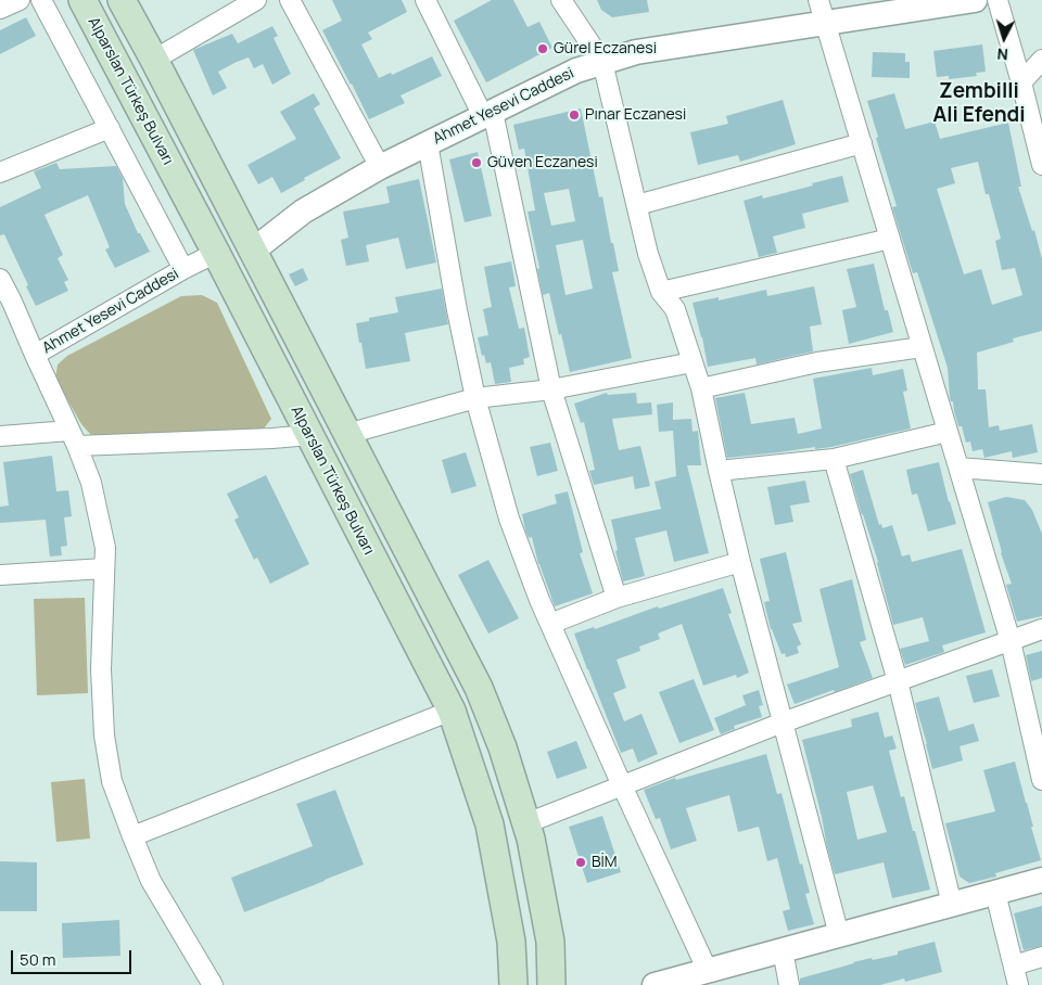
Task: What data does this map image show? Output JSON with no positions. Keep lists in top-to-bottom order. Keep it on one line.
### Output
{"streets":{"main road":["Alparslan Türkeş Bulvarı"],"street":["Ahmet Yesevi Caddesi"]},"crossings":[["Alparslan Türkeş Bulvarı","Ahmet Yesevi Caddesi"]],"districts":["Zembilli Ali Efendi"],"places":["Gürel Eczanesi","Pınar Eczanesi","Güven Eczanesi","BİM"],"scale_bar":"50 m","north":"bottom"}
